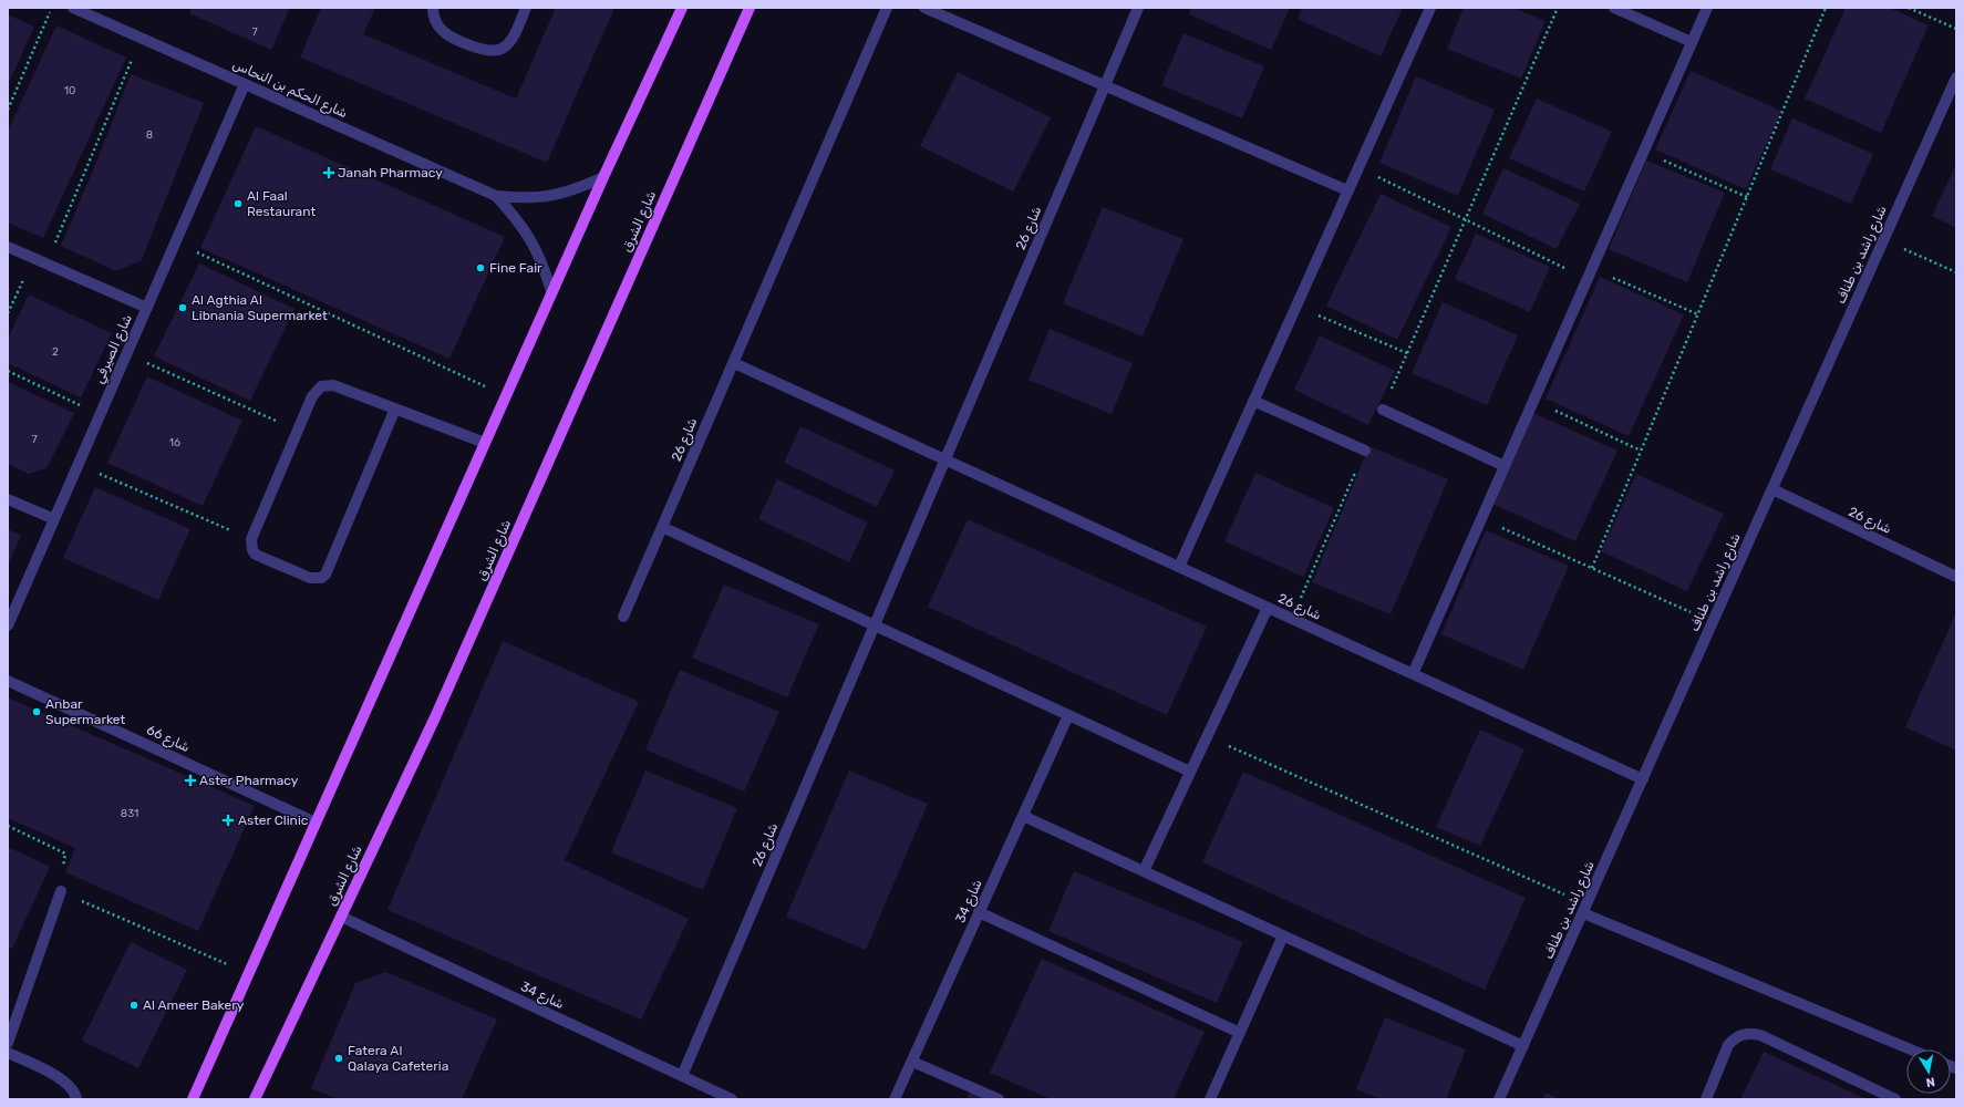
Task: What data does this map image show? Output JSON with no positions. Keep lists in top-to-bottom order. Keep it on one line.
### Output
{"streets":{"main road":["شارع الشرق"],"street":["شارع الحكم بن النحاس","شارع 26","شارع راشد بن طناف","شارع الصيرفي","شارع 66","شارع 34"]},"crossings":[["شارع الحكم بن النحاس","شارع الصيرفي"],["شارع الشرق","شارع 34"],["شارع 26","شارع راشد بن طناف"],["شارع 26","شارع 34"]],"places":{"health":["Janah Pharmacy","Aster Pharmacy","Aster Clinic"],"other":["Al Faal Restaurant","Fine Fair","Al Agthia Al Libnania Supermarket","Anbar Supermarket","Al Ameer Bakery","Fatera Al Qalaya Cafeteria"]},"house_numbers":["7","10","8","2","7","16","831"],"north":"bottom"}
